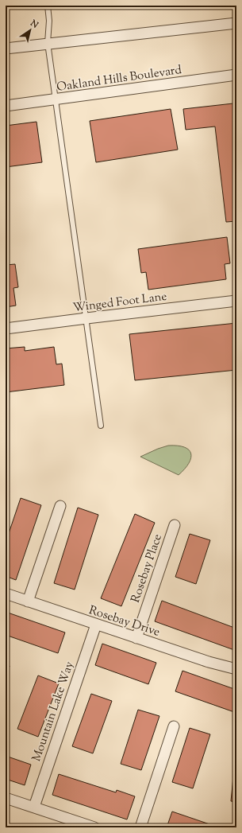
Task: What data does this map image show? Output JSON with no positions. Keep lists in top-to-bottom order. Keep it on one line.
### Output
{"streets":{"street":["Oakland Hills Boulevard","Winged Foot Lane","Rosebay Place","Rosebay Drive","Mountain Lake Way"]},"crossings":[["Rosebay Place","Rosebay Drive"],["Rosebay Drive","Mountain Lake Way"]],"north":"top right"}
